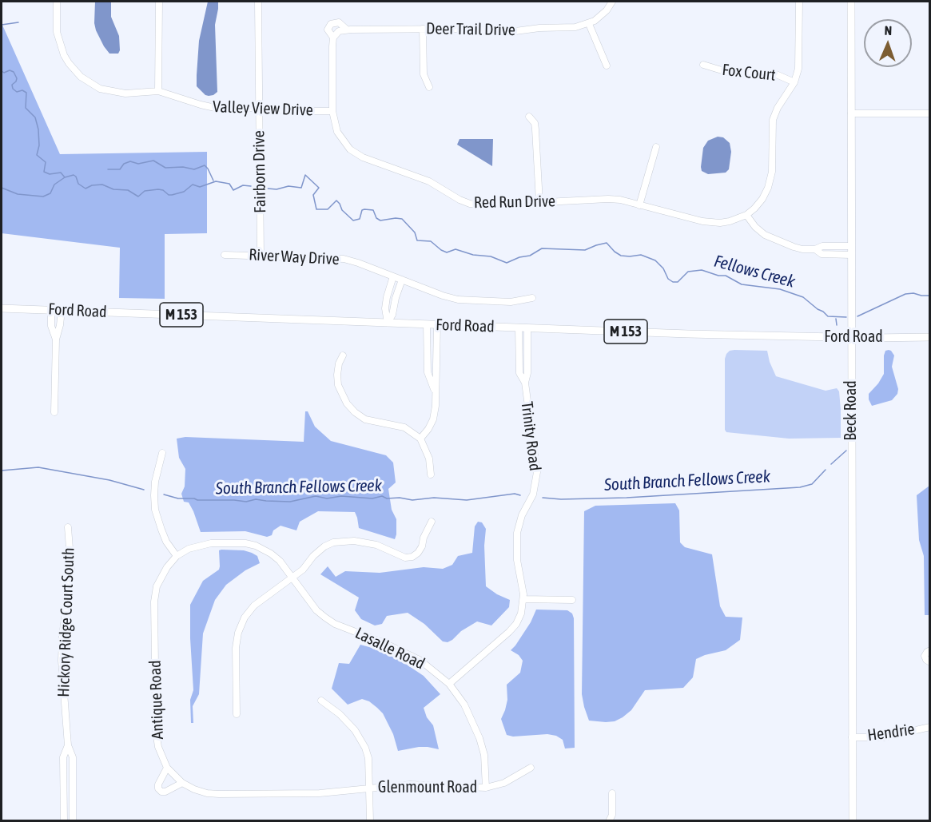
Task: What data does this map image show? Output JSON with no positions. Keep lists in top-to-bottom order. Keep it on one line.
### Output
{"streets":{"main road":["Ford Road","M 153","Beck Road"],"street":["Deer Trail Drive","Fox Court","Valley View Drive","Fairborn Drive","Red Run Drive","River Way Drive","Trinity Road","Hickory Ridge Court South","Lasalle Road","Antique Road","Hendrie","Glenmount Road"]},"crossings":[["Deer Trail Drive","Red Run Drive"],["Valley View Drive","Fairborn Drive"],["Valley View Drive","Red Run Drive"],["Fairborn Drive","River Way Drive"],["Ford Road","Beck Road"],["Ford Road","Trinity Road"],["Beck Road","Hendrie"],["Trinity Road","Lasalle Road"],["Lasalle Road","Antique Road"],["Lasalle Road","Glenmount Road"],["Antique Road","Glenmount Road"]],"water":["Fellows Creek","South Branch Fellows Creek"],"north":"top"}
